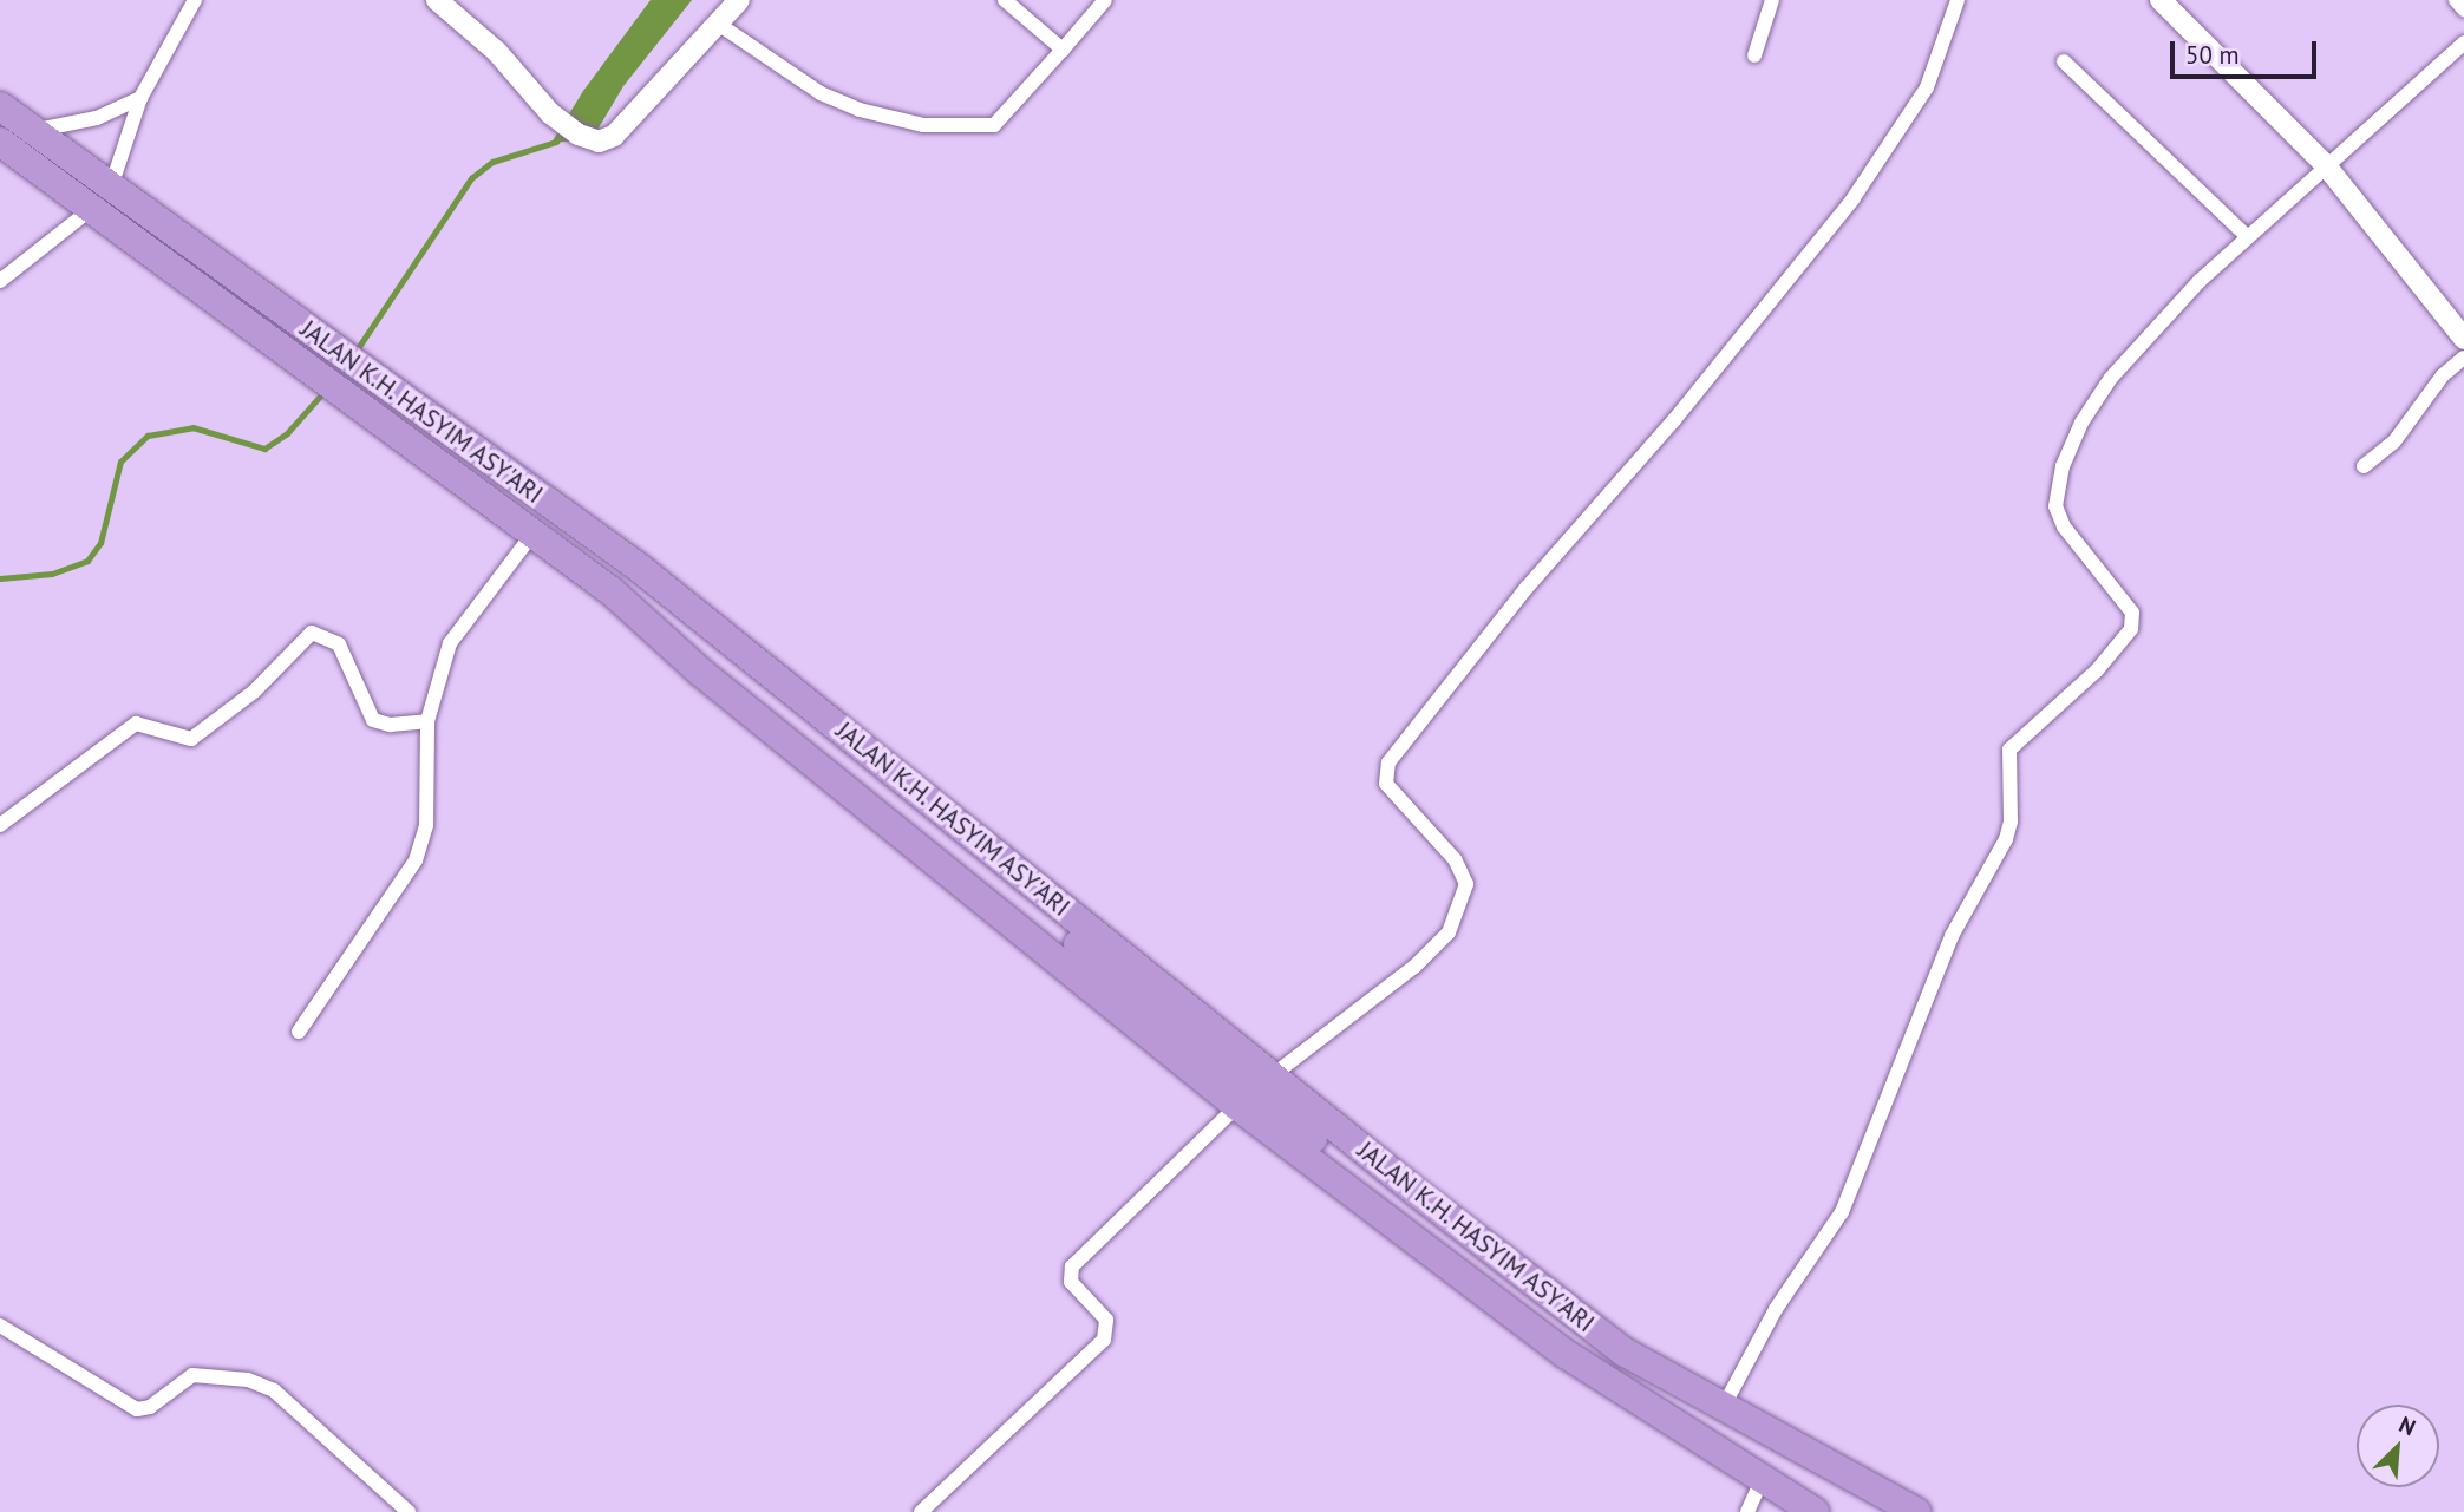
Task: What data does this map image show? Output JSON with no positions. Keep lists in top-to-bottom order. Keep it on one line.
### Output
{"streets":{"highway":["JALAN K.H. HASYIM ASY'ARI"]},"scale_bar":"50 m","north":"top right"}
